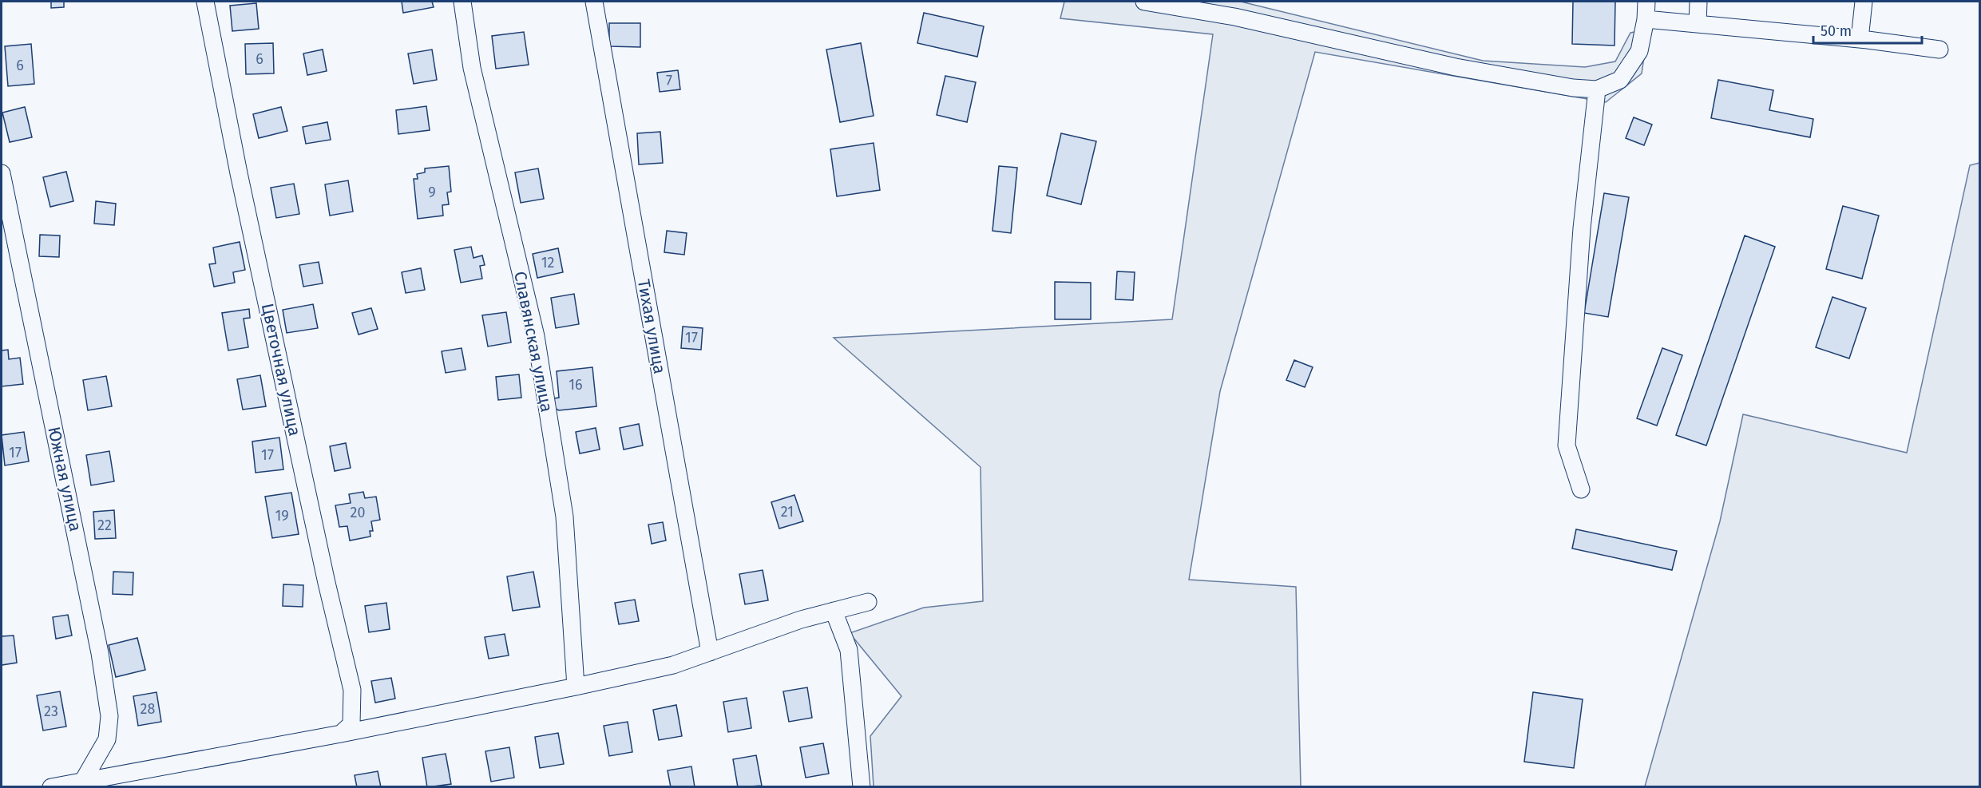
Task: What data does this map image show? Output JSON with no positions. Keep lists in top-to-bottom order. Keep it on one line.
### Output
{"streets":{"street":["Тихая улица","Славянская улица","Цветочная улица","Южная улица"]},"house_numbers":["6","6","7","9","12","17","16","17","17","21","20","19","22","28","23"],"scale_bar":"50 m"}
